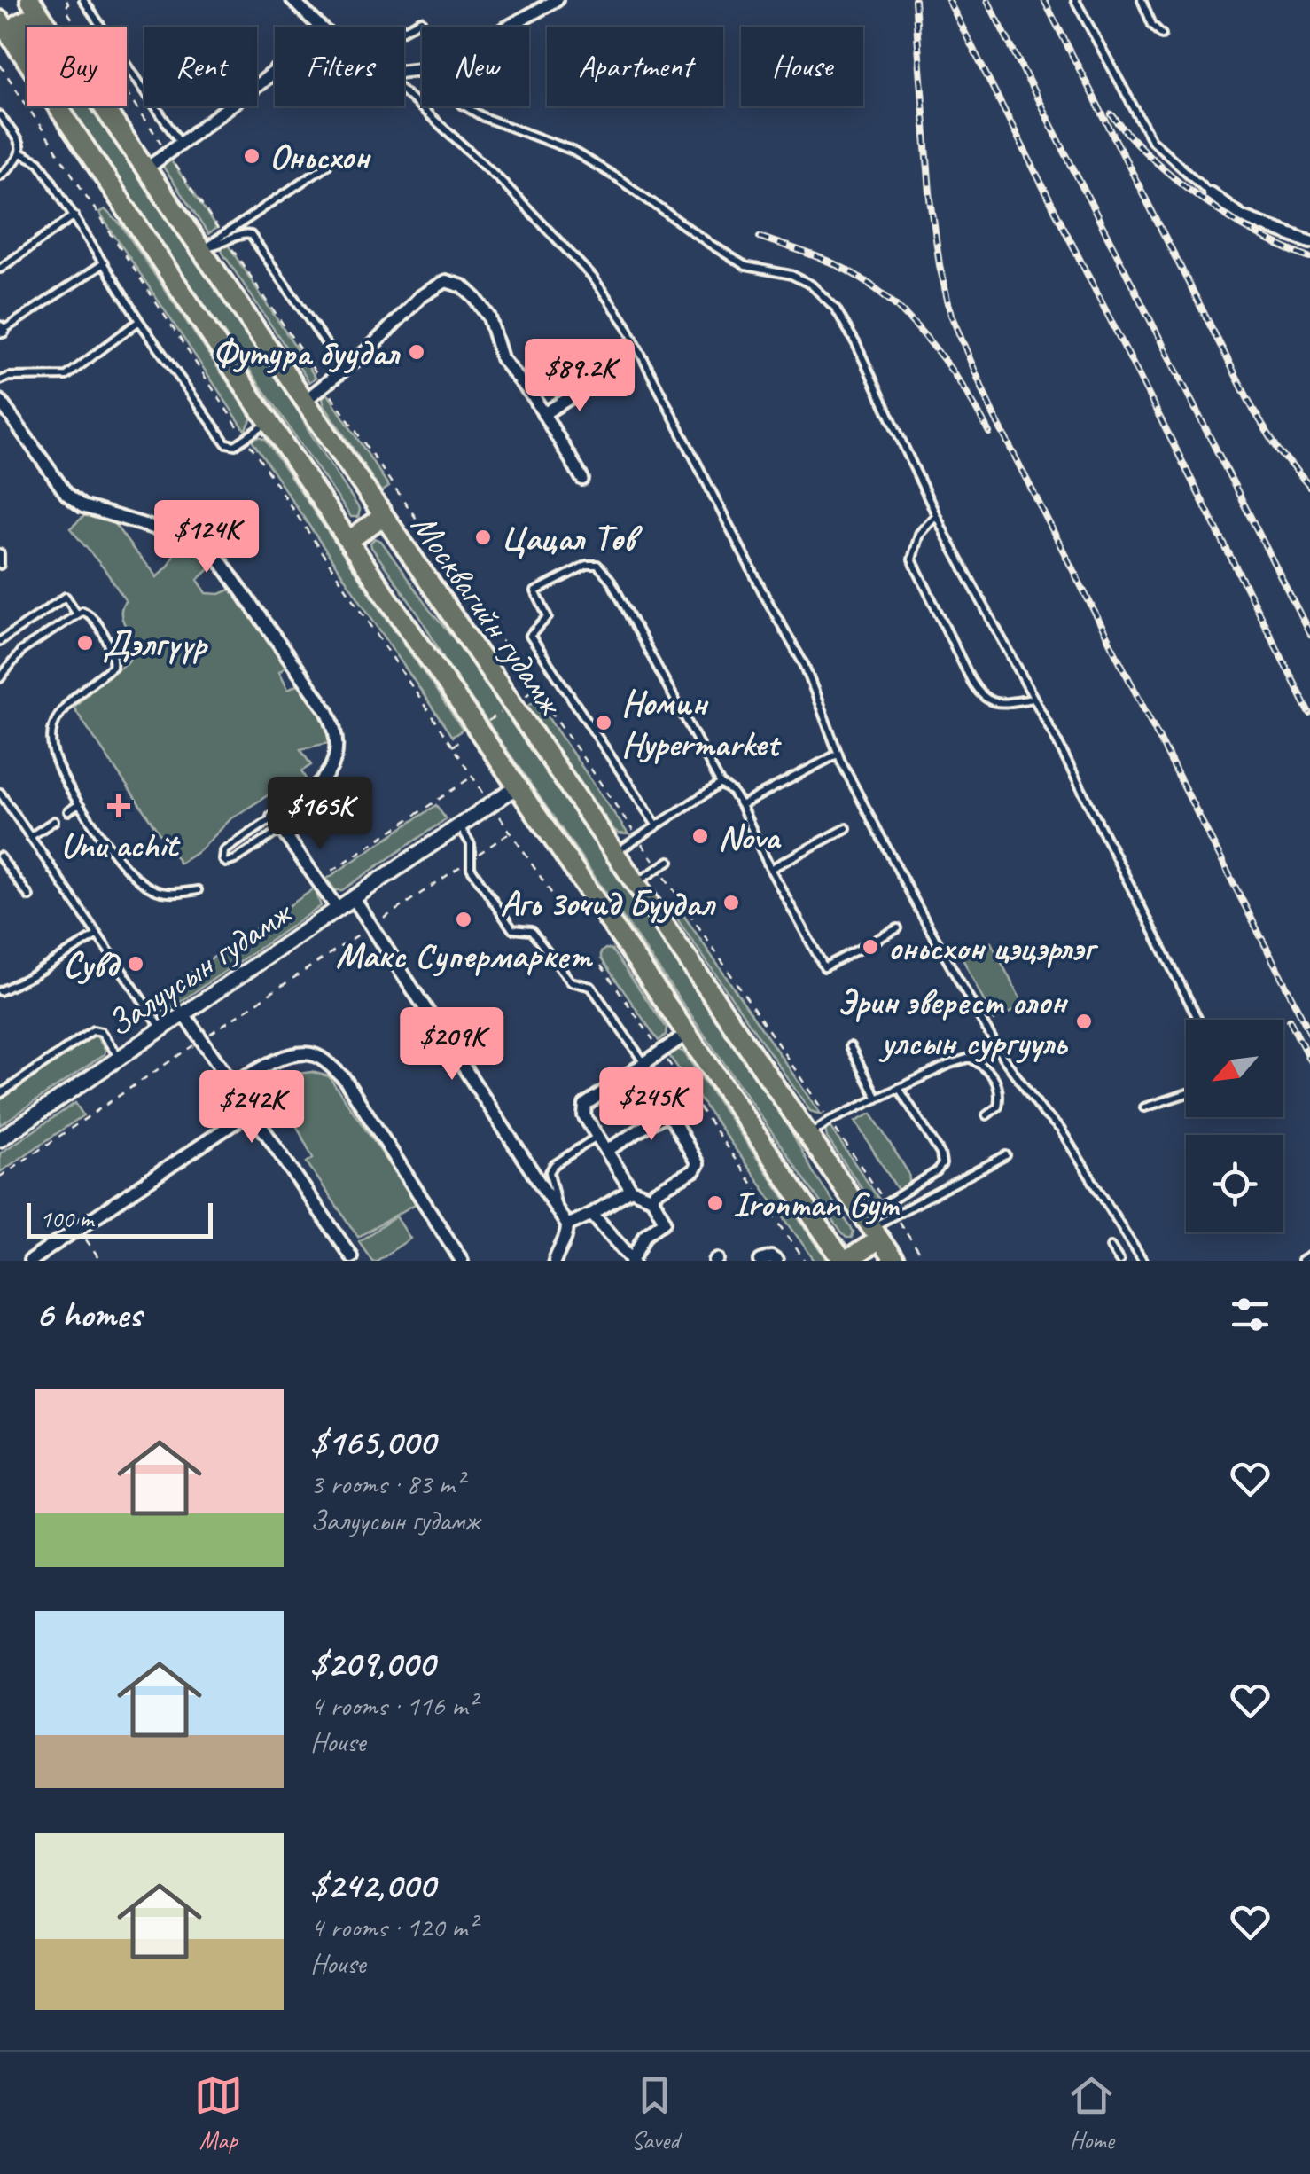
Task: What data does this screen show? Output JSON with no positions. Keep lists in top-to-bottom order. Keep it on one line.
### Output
{"streets":{"highway":["Москвагийн гудамж"],"street":["Залуусын гудамж"]},"crossings":[["Москвагийн гудамж","Залуусын гудамж"]],"places":{"other":["Оньсхон","Футура буудал","Цацал Төв","Дэлгүүр","Номин Hyрermarket","Nova","Агь 3очид Буудал","Макс Супермаркет","оньсхон цэцэрлэг","Сувд","Эрин эверест олон улсын сургууль","Ironman Gym"],"health":["Unu achit"]},"scale_bar":"100 m","north":"bottom left","page":{"chip":["Buy","Rent","Filters","New","Apartment","House"],"price":["$89.2K","$124K","$165K","$209K","$245K","$242K"],"scale":"100 m","heading":"6 homes","list":[{"name":"$165,000","note":"3 rooms · 83 m² · Залуусын гудамж"},{"name":"$209,000","note":"4 rooms · 116 m² · House"},{"name":"$242,000","note":"4 rooms · 120 m² · House"}],"tabs":["Map","Saved","Home"]}}
